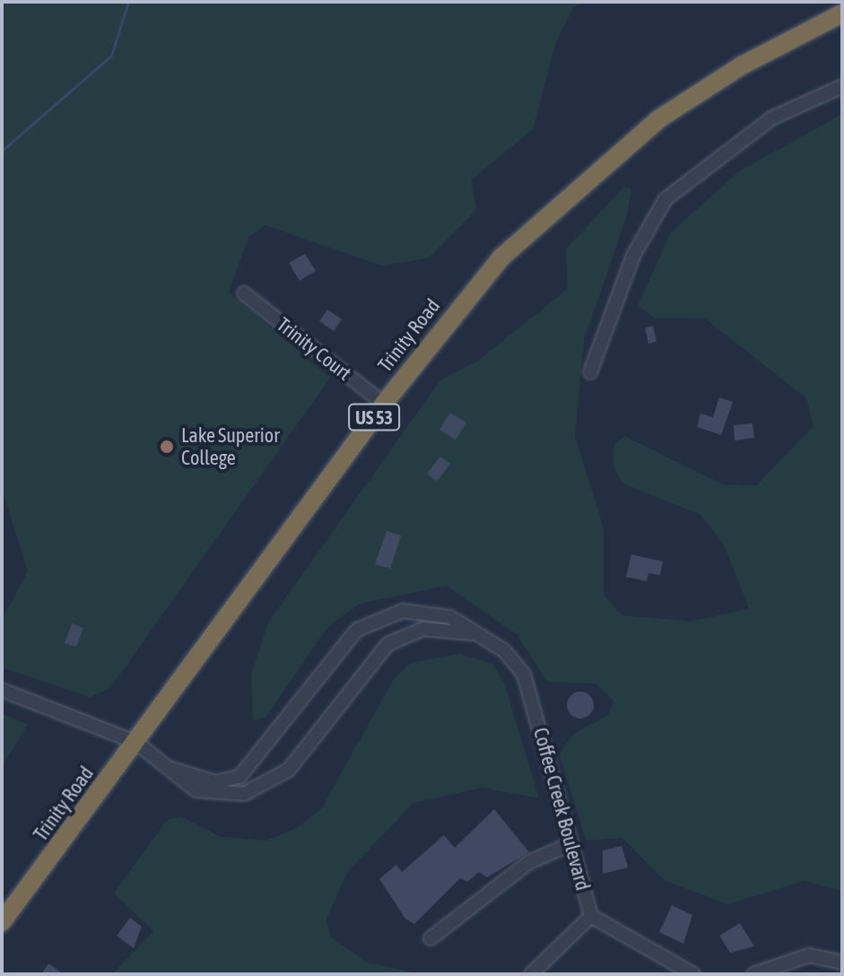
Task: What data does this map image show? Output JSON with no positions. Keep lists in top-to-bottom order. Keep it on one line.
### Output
{"streets":{"highway":["Trinity Road","US 53"],"street":["Trinity Court","Coffee Creek Boulevard"]},"crossings":[["Trinity Road","Trinity Court"],["Trinity Road","Coffee Creek Boulevard"]],"places":["Lake Superior College"]}
